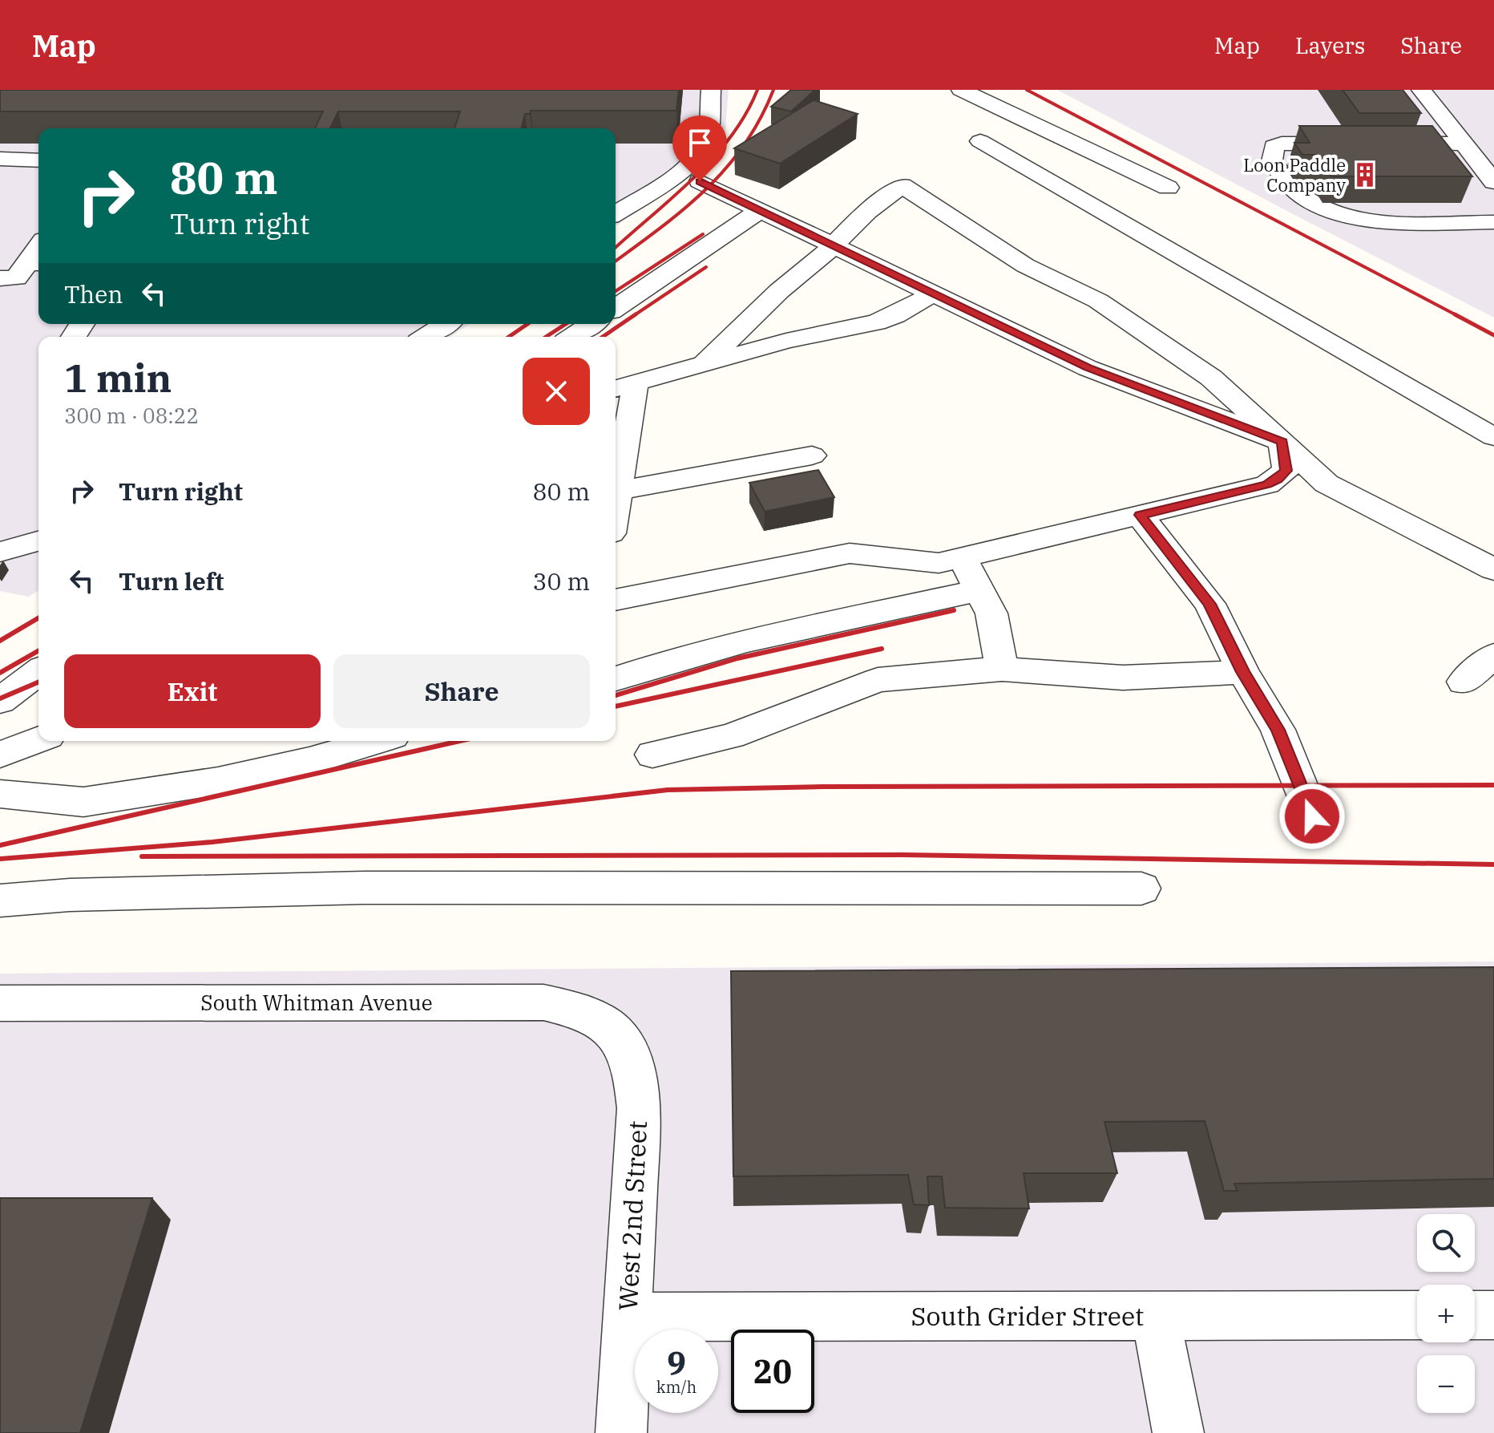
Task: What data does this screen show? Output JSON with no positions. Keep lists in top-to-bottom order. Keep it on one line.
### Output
{"streets":{"street":["South Whitman Avenue","West 2nd Street","South Grider Street"]},"crossings":[["South Whitman Avenue","West 2nd Street"],["West 2nd Street","South Grider Street"]],"places":{"building":["Loon Paddle Company"]},"page":{"header":"Map","nav":["Map","Layers","Share"],"turn":["80 m","Turn right"],"then":"Then","heading":["1 min","300 m · 08:22"],"list":[{"name":"Turn right","value":"80 m"},{"name":"Turn left","value":"30 m"}],"buttons":["Exit","Share"],"map_buttons":["+","−"],"speed":"9 km/h","limit":"20"}}
